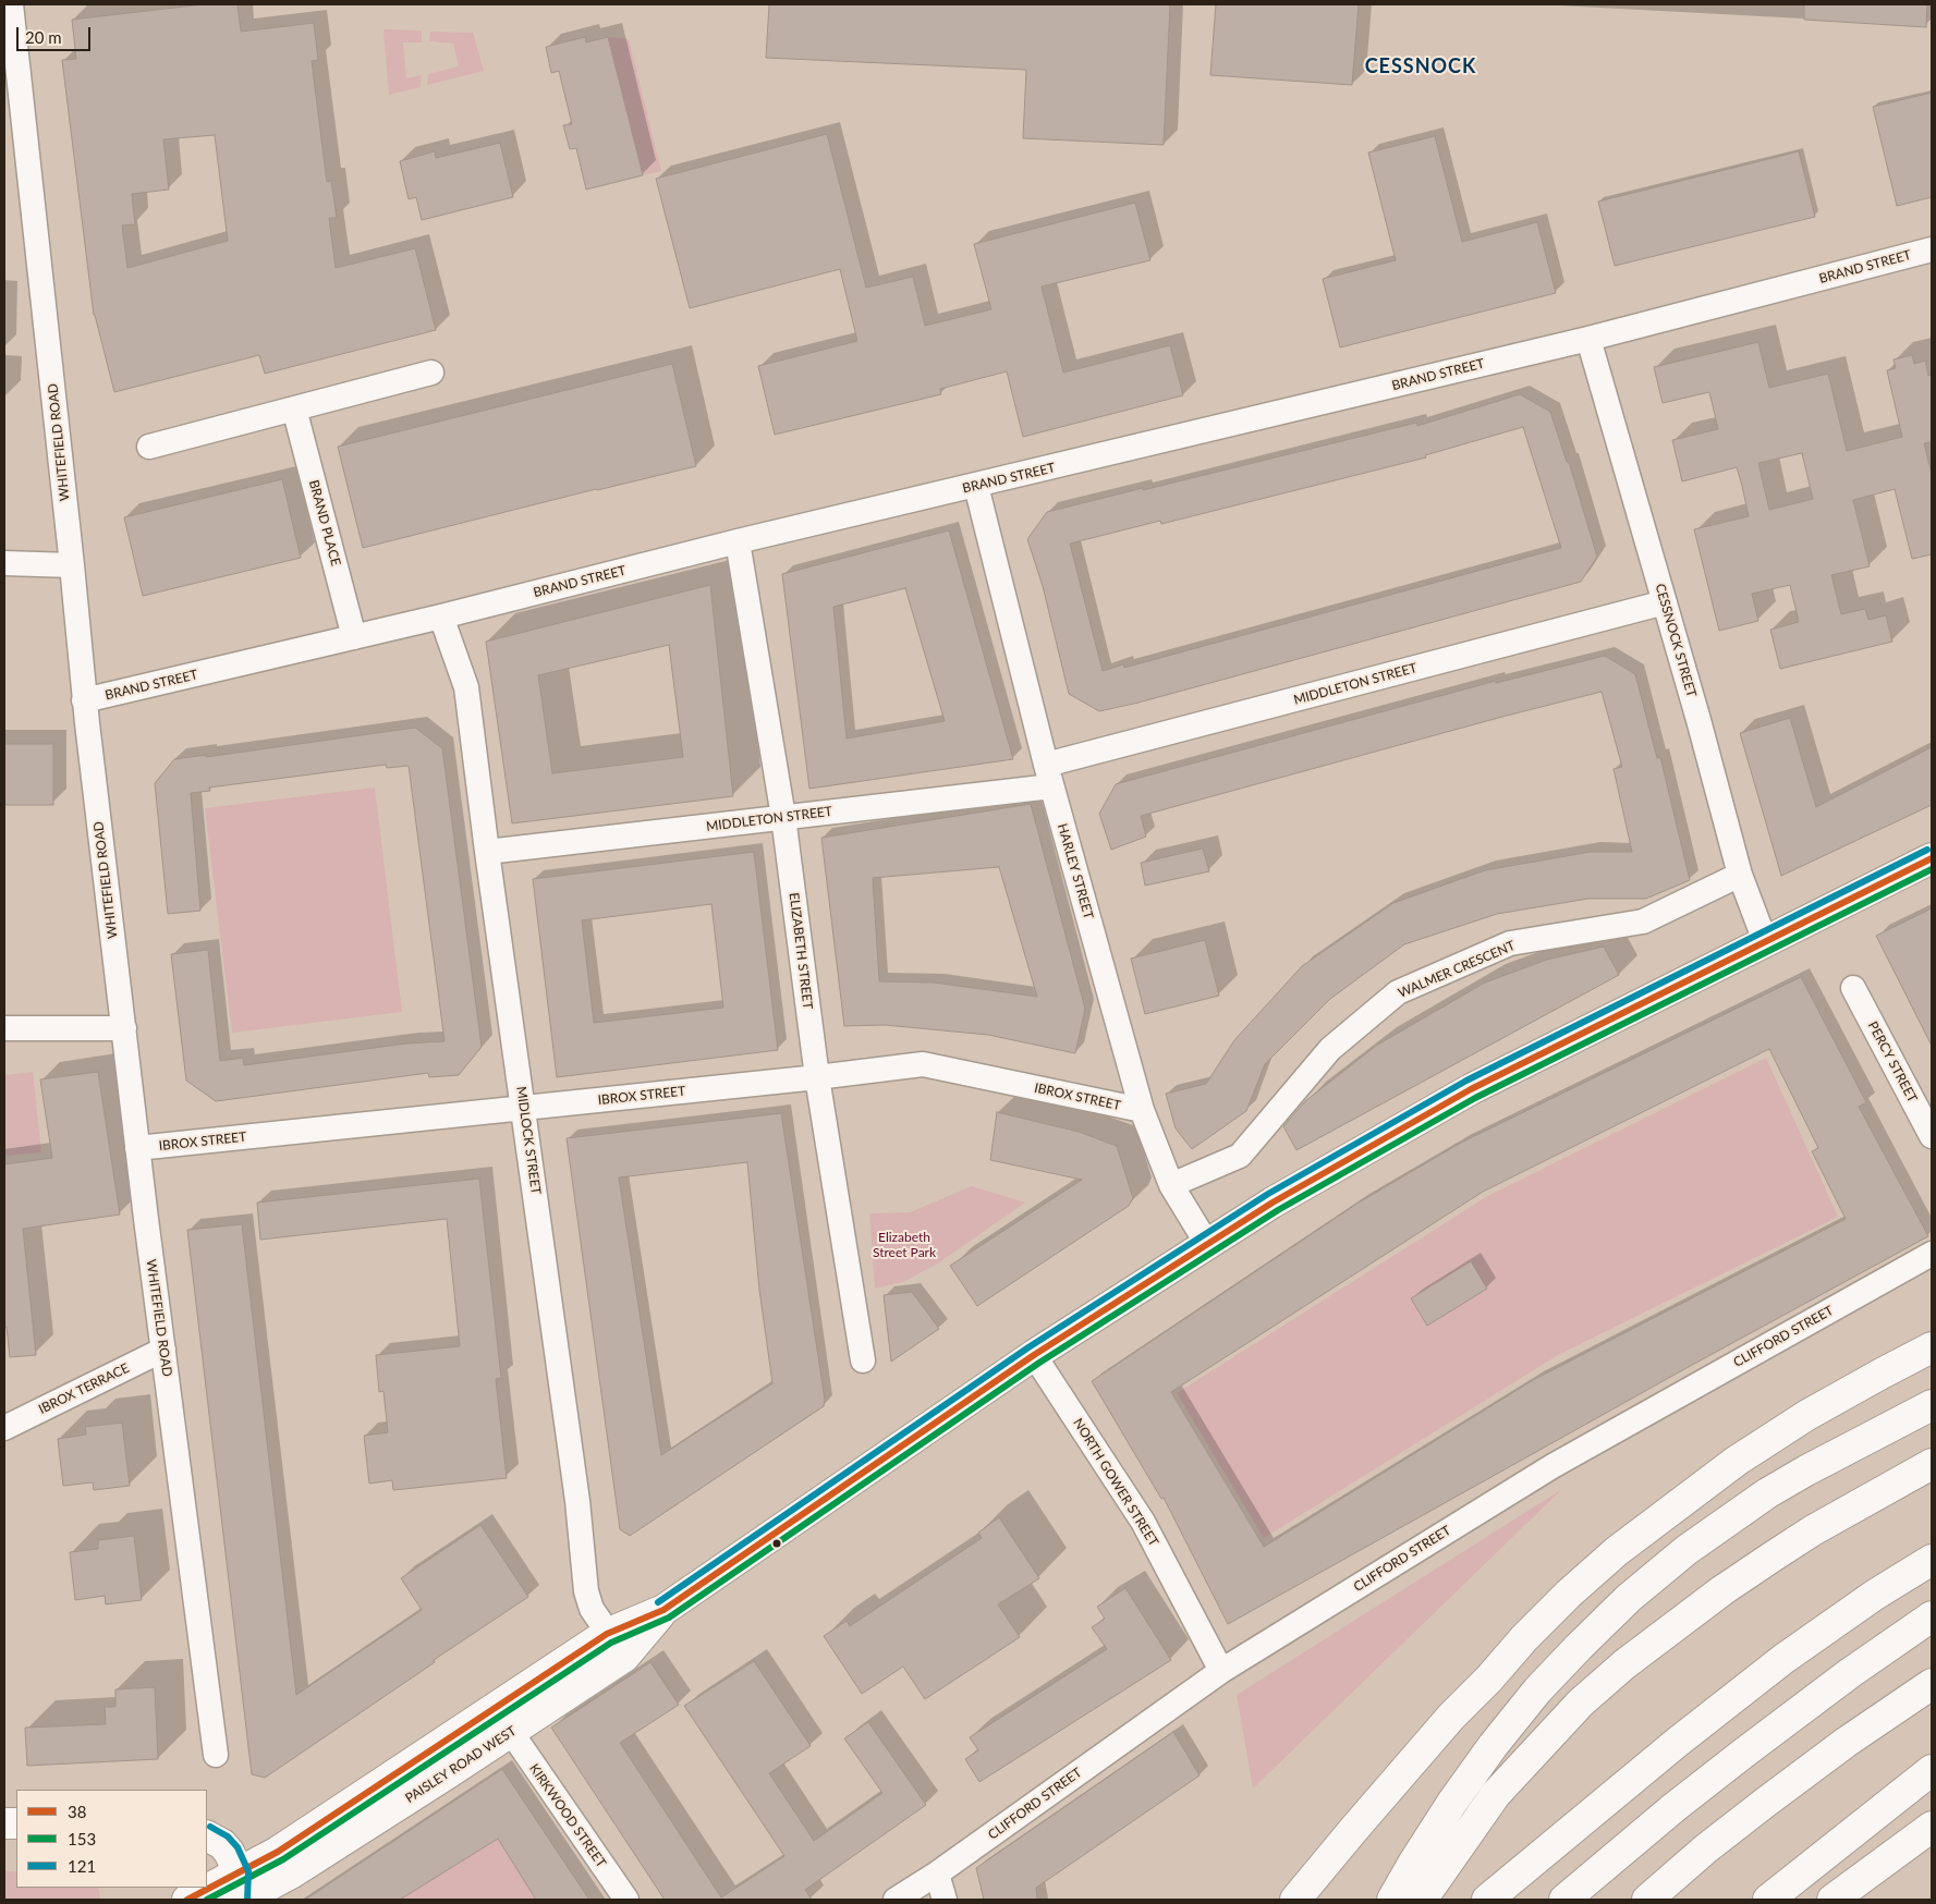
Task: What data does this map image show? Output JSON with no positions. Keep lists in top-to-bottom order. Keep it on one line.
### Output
{"streets":{"main road":["PAISLEY ROAD WEST"],"street":["BRAND STREET","WHITEFIELD ROAD","BRAND PLACE","CESSNOCK STREET","MIDDLETON STREET","HARLEY STREET","ELIZABETH STREET","WALMER CRESCENT","PERCY STREET","IBROX STREET","MIDLOCK STREET","CLIFFORD STREET","IBROX TERRACE","NORTH GOWER STREET","KIRKWOOD STREET"]},"crossings":[["BRAND STREET","WHITEFIELD ROAD"],["BRAND STREET","BRAND PLACE"],["BRAND STREET","CESSNOCK STREET"],["BRAND STREET","HARLEY STREET"],["BRAND STREET","ELIZABETH STREET"],["BRAND STREET","MIDLOCK STREET"],["WHITEFIELD ROAD","IBROX STREET"],["WHITEFIELD ROAD","IBROX TERRACE"],["CESSNOCK STREET","MIDDLETON STREET"],["CESSNOCK STREET","WALMER CRESCENT"],["CESSNOCK STREET","PAISLEY ROAD WEST"],["MIDDLETON STREET","HARLEY STREET"],["MIDDLETON STREET","ELIZABETH STREET"],["MIDDLETON STREET","MIDLOCK STREET"],["HARLEY STREET","WALMER CRESCENT"],["HARLEY STREET","IBROX STREET"],["HARLEY STREET","PAISLEY ROAD WEST"],["ELIZABETH STREET","IBROX STREET"],["IBROX STREET","MIDLOCK STREET"],["MIDLOCK STREET","PAISLEY ROAD WEST"],["CLIFFORD STREET","NORTH GOWER STREET"],["NORTH GOWER STREET","PAISLEY ROAD WEST"],["PAISLEY ROAD WEST","KIRKWOOD STREET"]],"districts":["CESSNOCK"],"parks":["Elizabeth Street Park"],"lines":["transit line 121","transit line 38","transit line 153"],"legend":["38","153","121"],"scale_bar":"20 m"}
